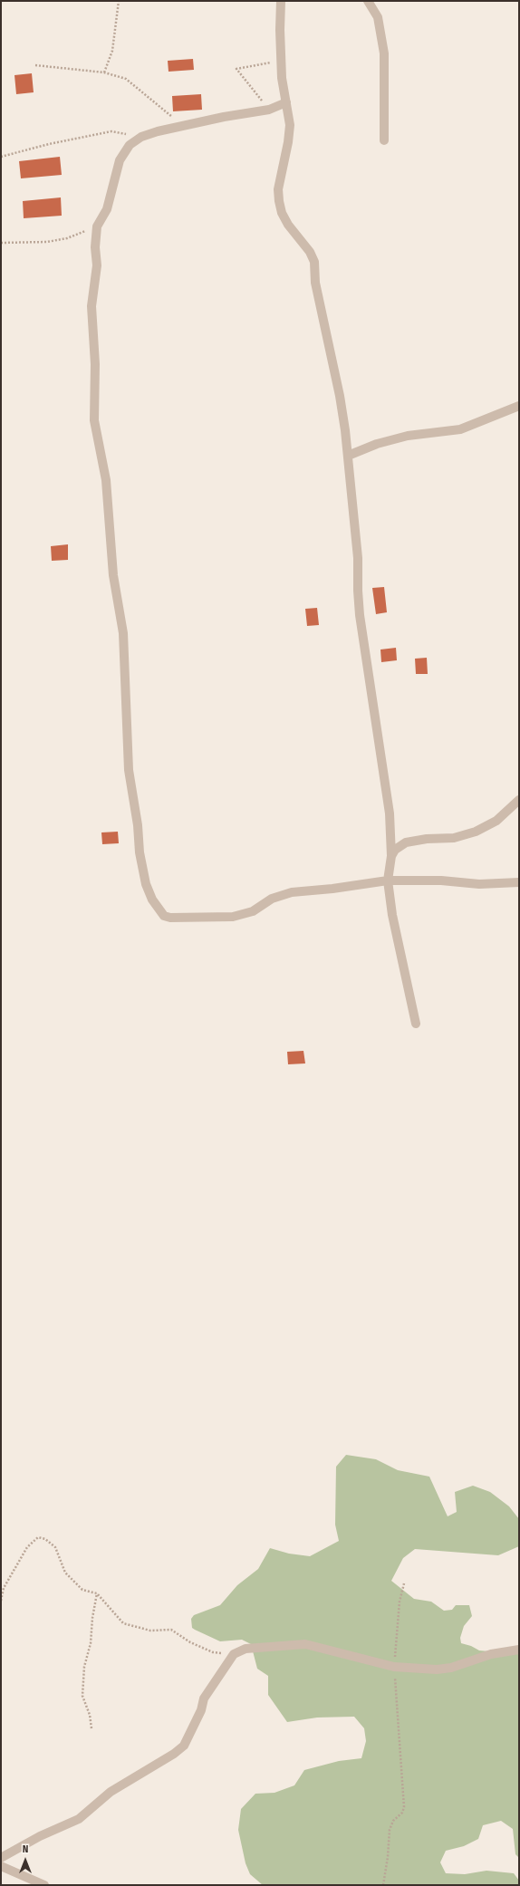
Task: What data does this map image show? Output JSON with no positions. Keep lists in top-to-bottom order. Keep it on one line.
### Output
{"north":"top"}
